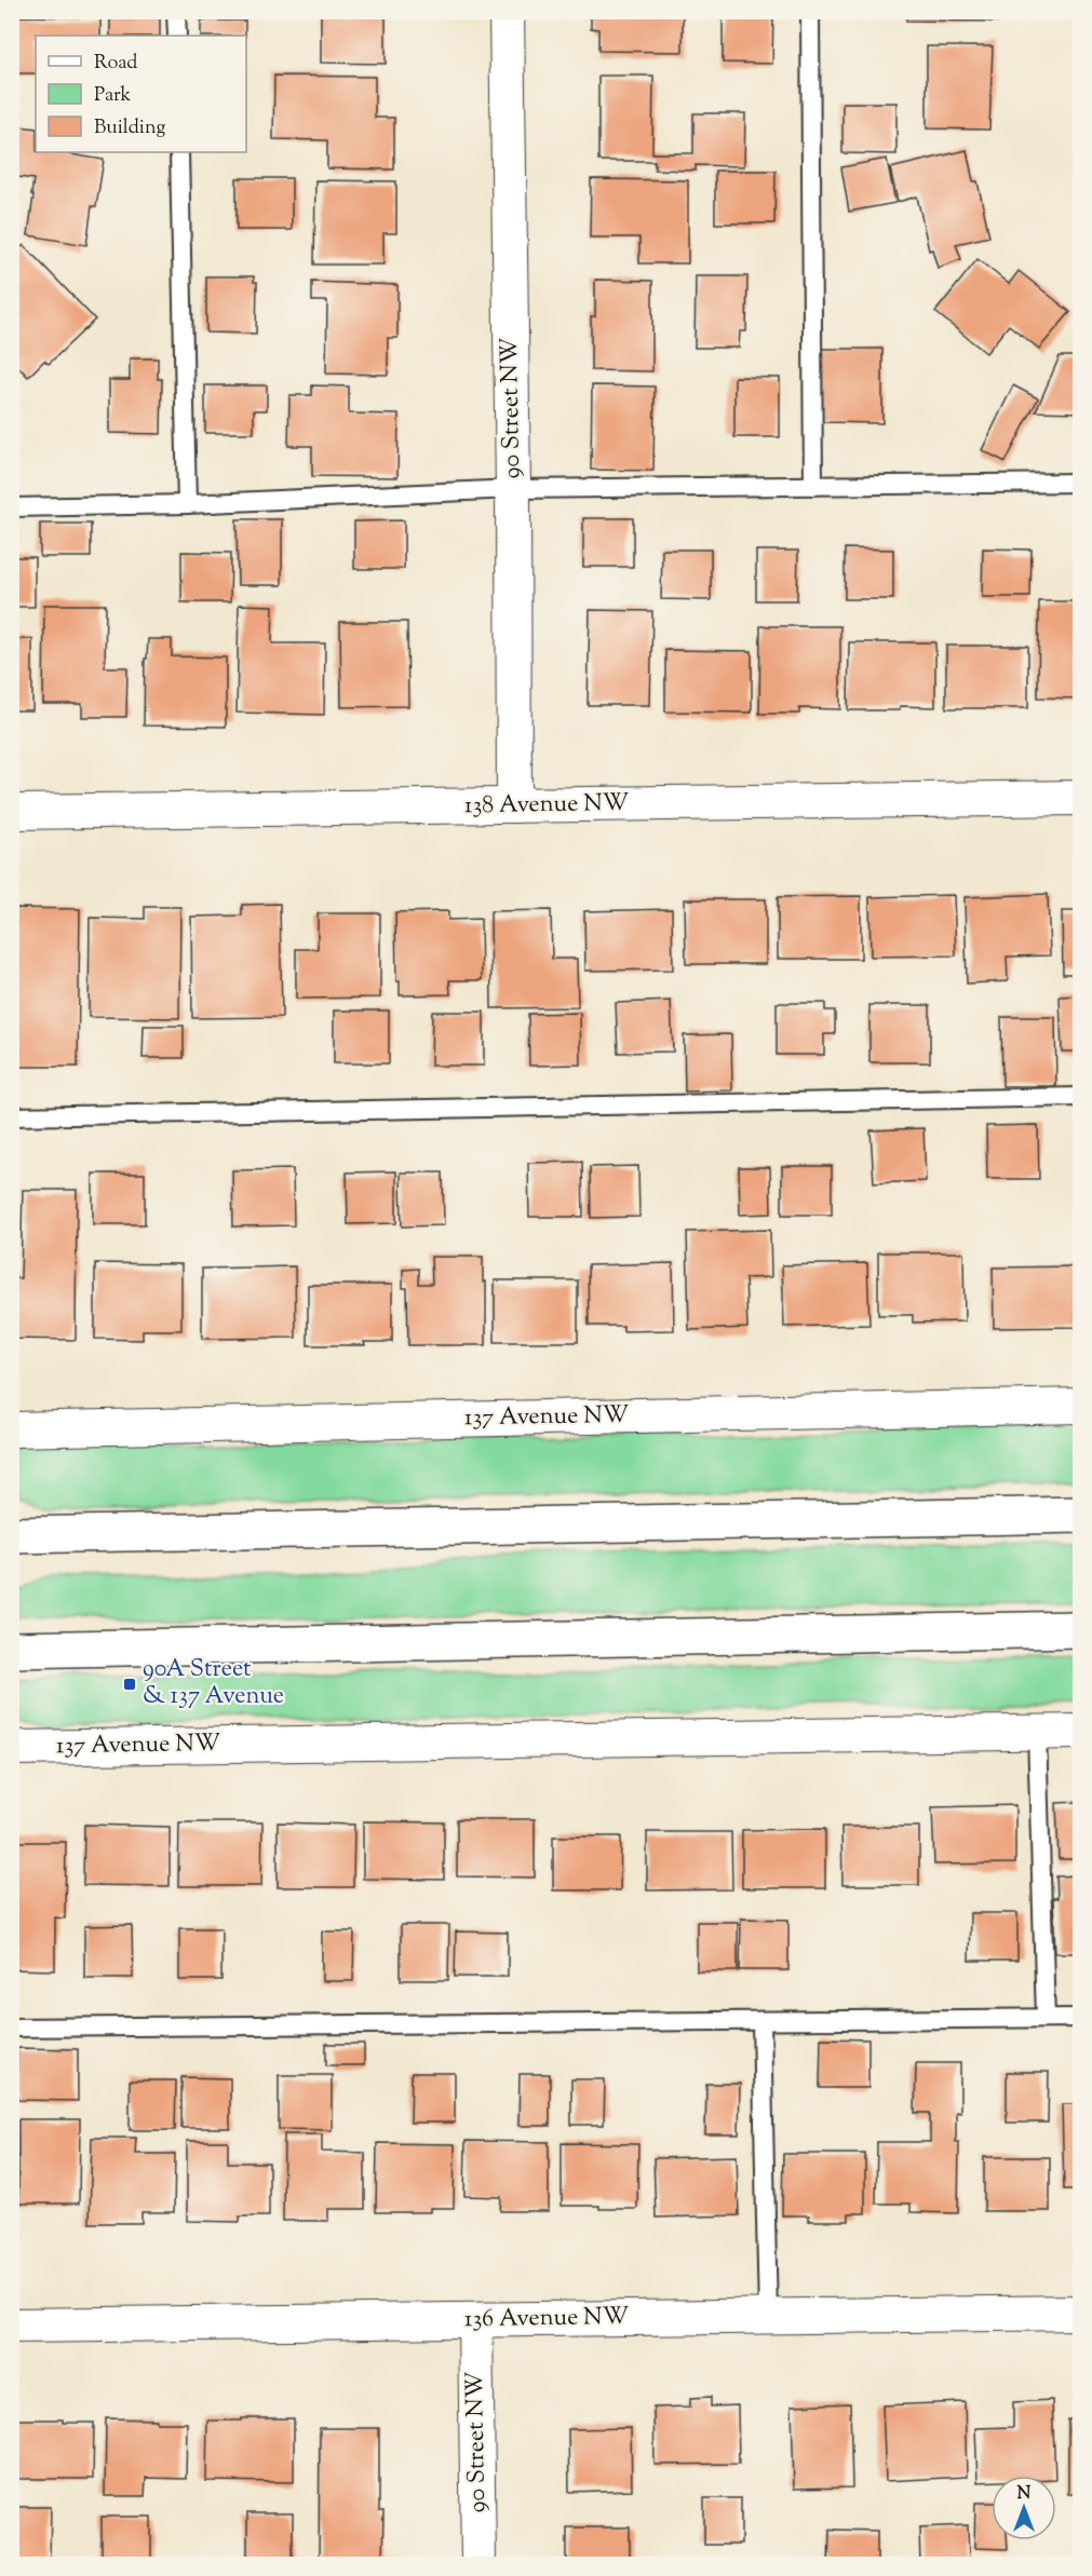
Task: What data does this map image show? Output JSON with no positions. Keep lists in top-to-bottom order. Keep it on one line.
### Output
{"streets":{"street":["90 Street NW","138 Avenue NW","137 Avenue NW","136 Avenue NW"]},"crossings":[["90 Street NW","138 Avenue NW"],["90 Street NW","136 Avenue NW"]],"places":{"transit":["90A Street & 137 Avenue"]},"legend":["Road","Park","Building"],"north":"top"}
